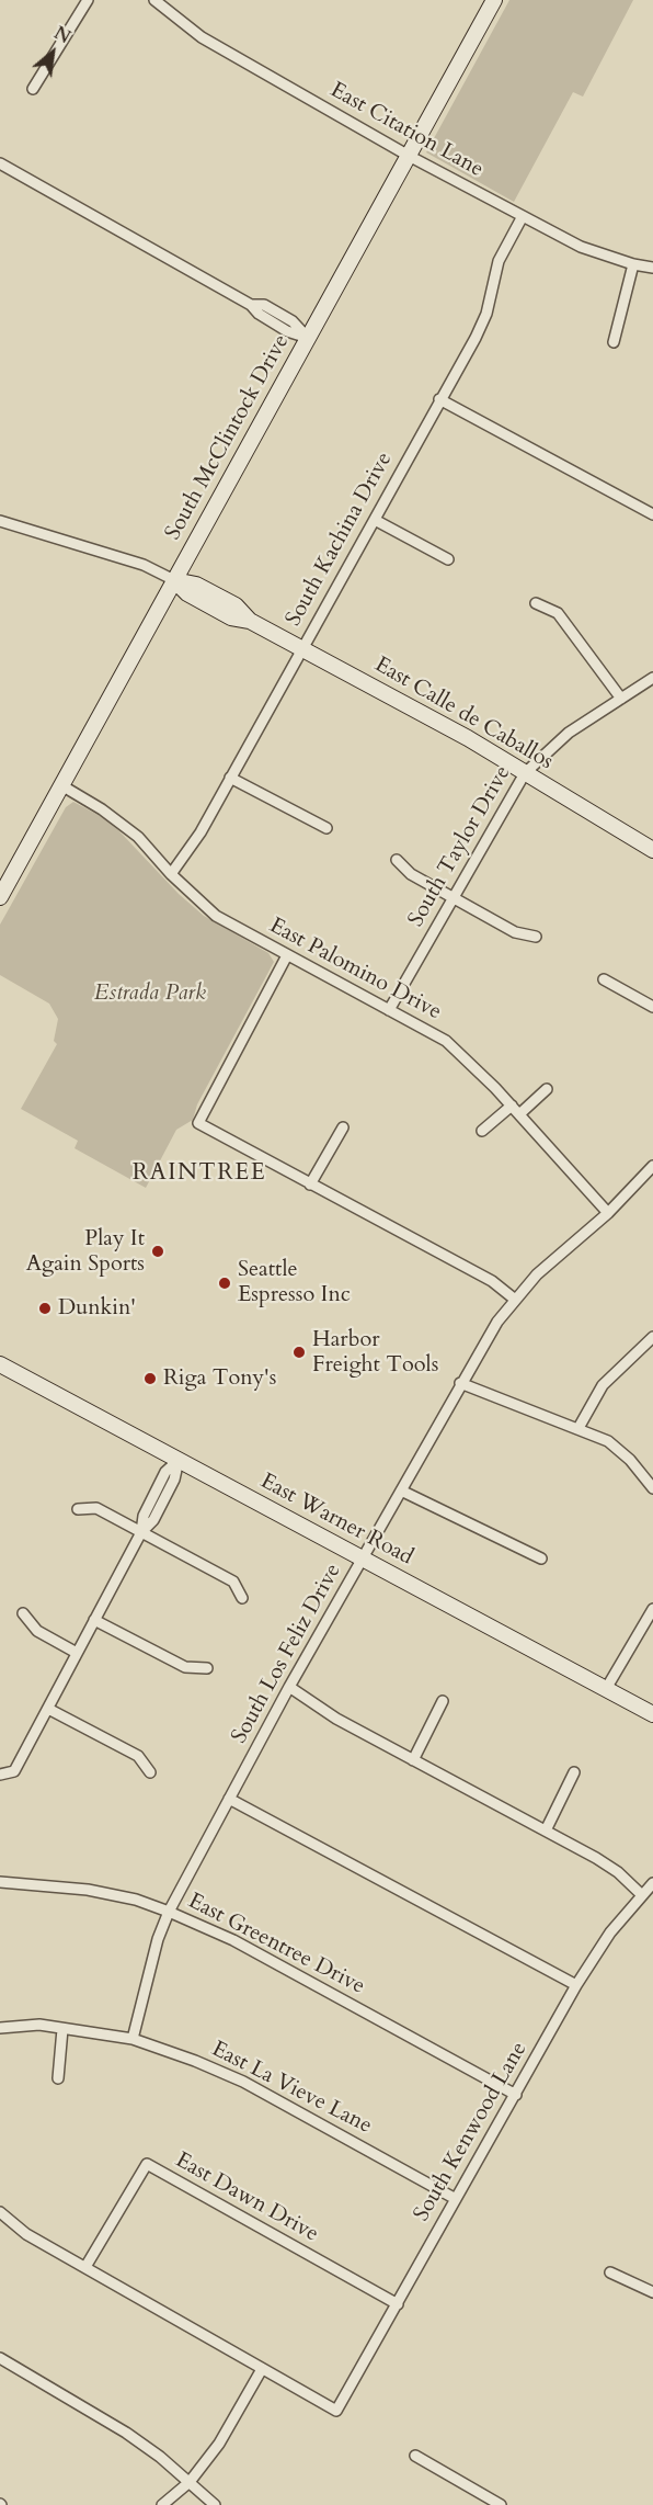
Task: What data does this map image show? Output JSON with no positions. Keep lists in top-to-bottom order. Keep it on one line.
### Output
{"streets":{"main road":["South McClintock Drive","East Calle de Caballos","East Warner Road"],"street":["East Citation Lane","South Kachina Drive","South Taylor Drive","East Palomino Drive","South Los Feliz Drive","East Greentree Drive","East La Vieve Lane","South Kenwood Lane","East Dawn Drive"]},"crossings":[["East Citation Lane","South McClintock Drive"],["East Citation Lane","South Kachina Drive"],["South McClintock Drive","East Calle de Caballos"],["South McClintock Drive","East Palomino Drive"],["South Kachina Drive","East Calle de Caballos"],["South Kachina Drive","East Palomino Drive"],["East Calle de Caballos","South Taylor Drive"],["South Taylor Drive","East Palomino Drive"],["East Palomino Drive","South Los Feliz Drive"],["East Warner Road","South Los Feliz Drive"],["South Los Feliz Drive","East Greentree Drive"],["South Los Feliz Drive","East La Vieve Lane"],["East Greentree Drive","South Kenwood Lane"],["East La Vieve Lane","South Kenwood Lane"],["South Kenwood Lane","East Dawn Drive"]],"districts":["RAINTREE"],"parks":["Estrada Park"],"places":["Play It Again Sports","Seattle Espresso Inc","Dunkin'","Harbor Freight Tools","Riga Tony's"],"north":"top right"}
